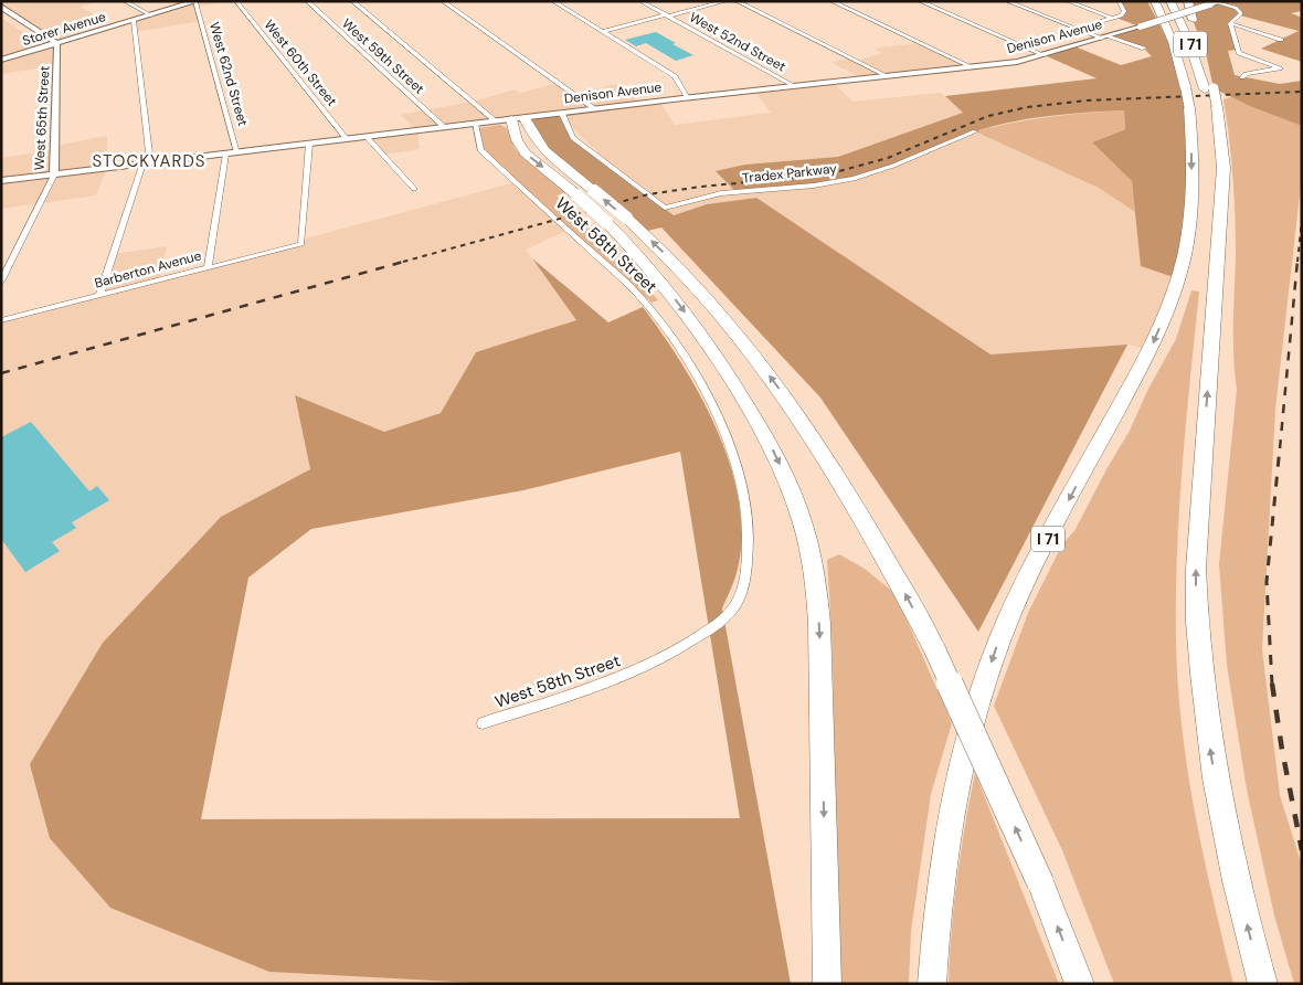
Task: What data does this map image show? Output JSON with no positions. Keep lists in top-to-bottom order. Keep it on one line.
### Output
{"streets":{"highway":["I 71"],"main road":["Storer Avenue","Denison Avenue","West 65th Street"],"street":["West 52nd Street","West 59th Street","West 60th Street","West 62nd Street","Tradex Parkway","West 58th Street","Barberton Avenue"]},"crossings":[["Storer Avenue","West 62nd Street"],["Storer Avenue","West 65th Street"],["Denison Avenue","West 52nd Street"],["Denison Avenue","West 59th Street"],["Denison Avenue","West 60th Street"],["Denison Avenue","West 62nd Street"],["Denison Avenue","West 65th Street"],["Denison Avenue","West 58th Street"],["Denison Avenue","Barberton Avenue"]],"districts":["STOCKYARDS"]}
